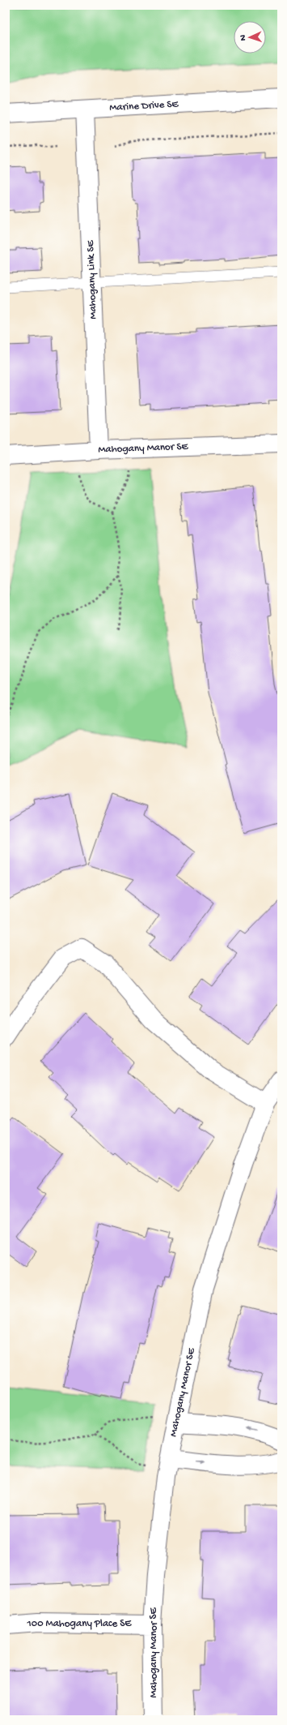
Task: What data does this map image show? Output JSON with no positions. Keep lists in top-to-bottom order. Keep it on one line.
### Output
{"streets":{"street":["Marine Drive SE","Mahogany Link SE","Mahogany Manor SE","100 Mahogany Place SE"]},"crossings":[["Marine Drive SE","Mahogany Link SE"],["Mahogany Link SE","Mahogany Manor SE"],["Mahogany Manor SE","100 Mahogany Place SE"]],"north":"left"}
